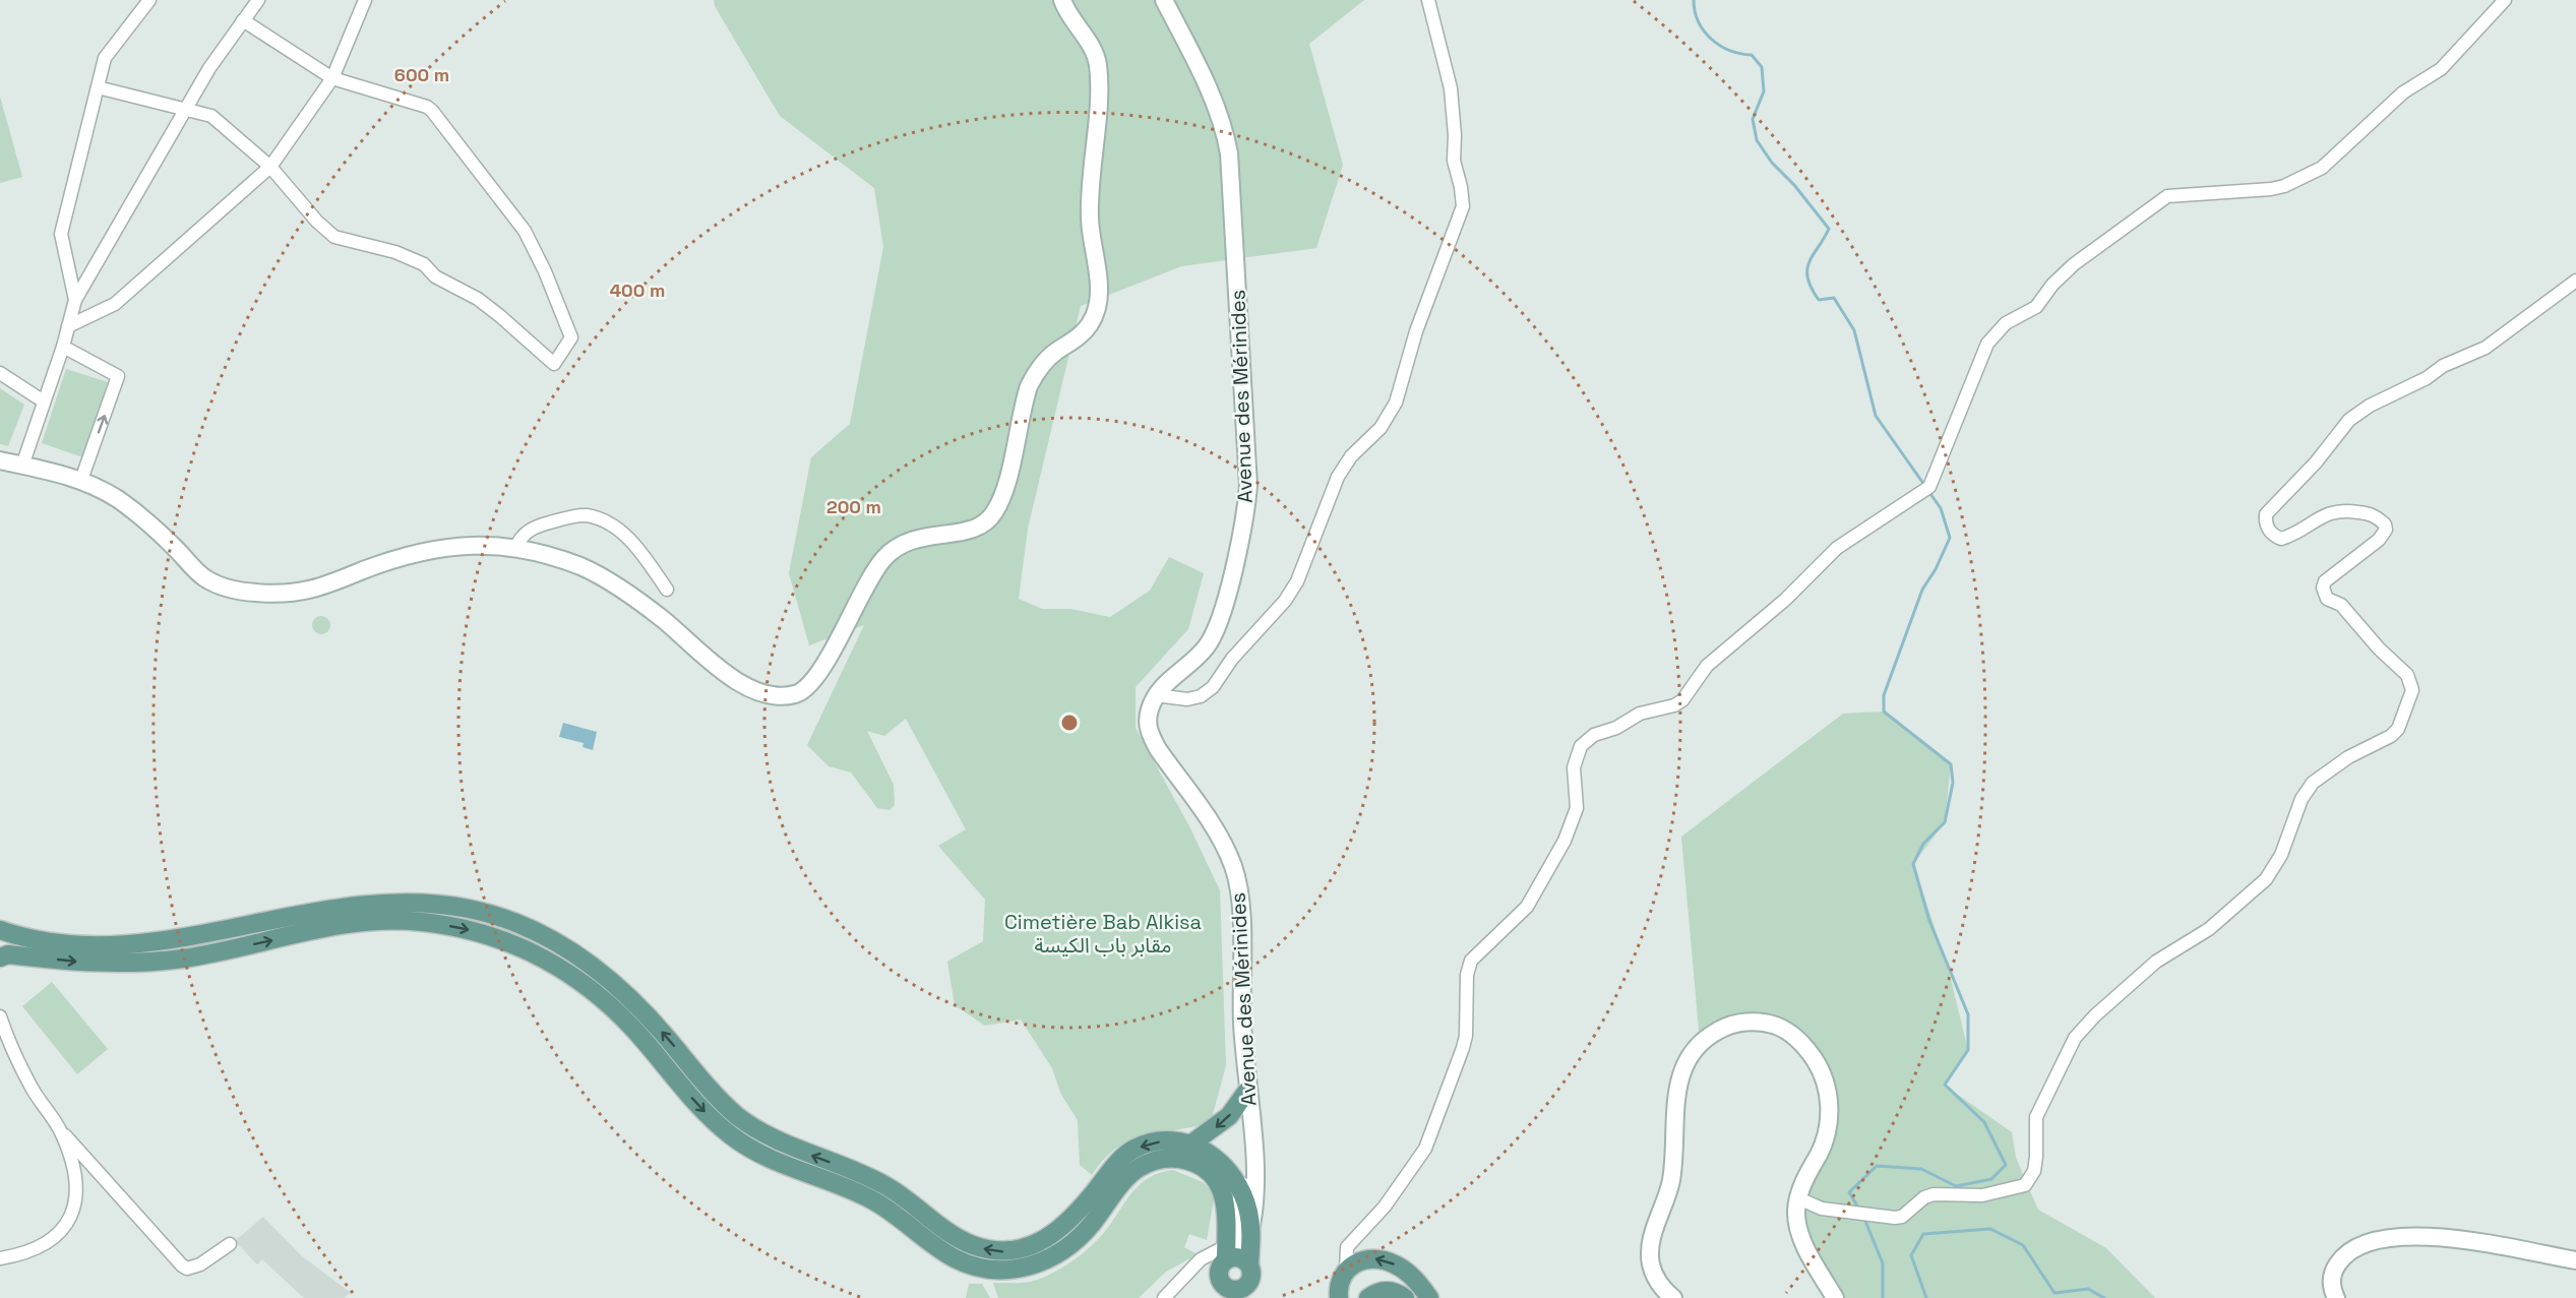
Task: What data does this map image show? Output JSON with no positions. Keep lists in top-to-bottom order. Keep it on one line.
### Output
{"streets":{"main road":["Avenue des Mérinides"]},"parks":["Cimetière Bab Alkisa مقابر باب الكيسة"],"rings":["600 m","400 m","200 m"]}
